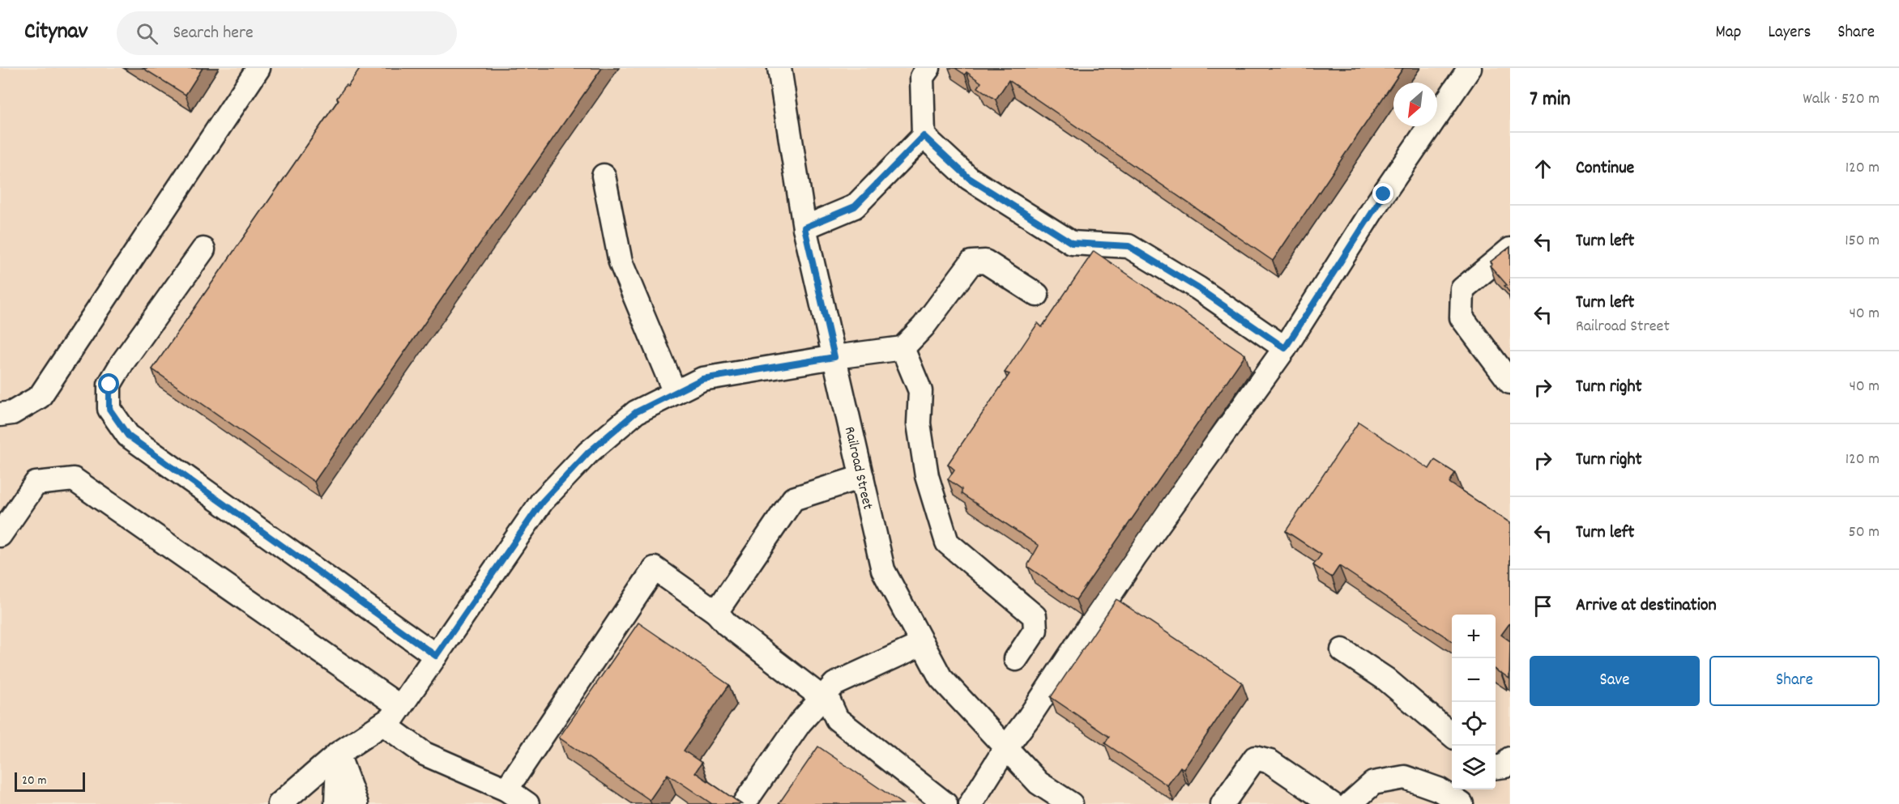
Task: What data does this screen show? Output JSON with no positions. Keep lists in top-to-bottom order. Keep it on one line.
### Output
{"streets":{"street":["Railroad Street"]},"scale_bar":"20 m","north":"bottom left","page":{"header":"Citynav","search":"Search here","nav":["Map","Layers","Share"],"heading":["7 min","Walk · 520 m"],"list":[["Continue","120 m"],["Turn left","150 m"],["Turn left","Railroad Street","40 m"],["Turn right","40 m"],["Turn right","120 m"],["Turn left","50 m"],"Arrive at destination"],"map_buttons":["+","−"],"buttons":["Save","Share"],"scale":"20 m"}}
